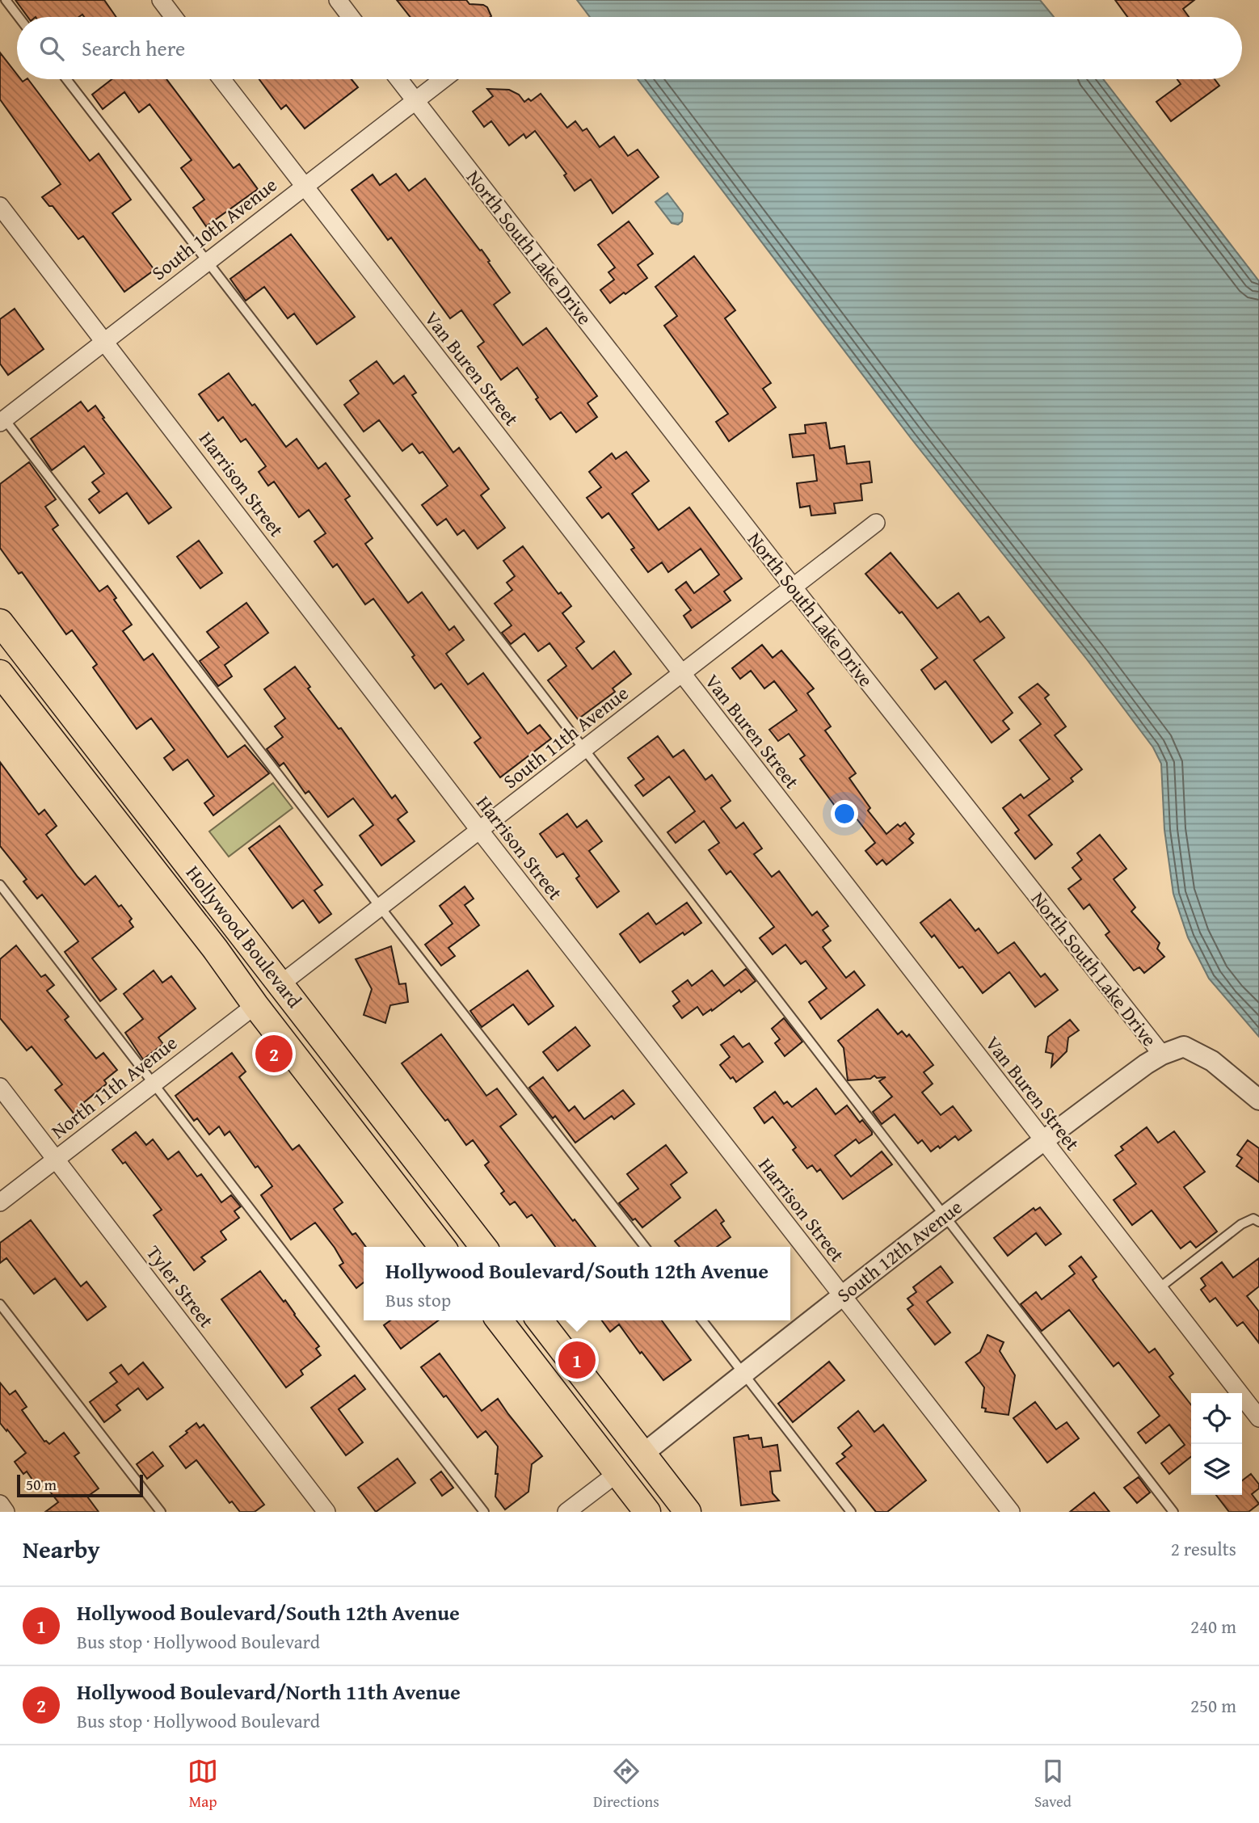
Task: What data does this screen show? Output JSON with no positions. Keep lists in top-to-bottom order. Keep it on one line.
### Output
{"streets":{"main road":["Hollywood Boulevard"],"street":["South 10th Avenue","North South Lake Drive","Van Buren Street","Harrison Street","South 11th Avenue","North 11th Avenue","South 12th Avenue","Tyler Street"]},"crossings":[["South 10th Avenue","North South Lake Drive"],["South 10th Avenue","Van Buren Street"],["South 10th Avenue","Harrison Street"],["North South Lake Drive","South 11th Avenue"],["North South Lake Drive","South 12th Avenue"],["Van Buren Street","South 11th Avenue"],["Van Buren Street","South 12th Avenue"],["Harrison Street","South 11th Avenue"],["Harrison Street","South 12th Avenue"],["South 11th Avenue","Hollywood Boulevard"],["Hollywood Boulevard","North 11th Avenue"],["North 11th Avenue","Tyler Street"]],"scale_bar":"50 m","page":{"search":"Search here","pins":["2","1"],"popup":["Hollywood Boulevard/South 12th Avenue","Bus stop"],"scale":"50 m","heading":["Nearby","2 results"],"list":[{"mark":"1","name":"Hollywood Boulevard/South 12th Avenue","note":"Bus stop · Hollywood Boulevard","value":"240 m"},{"mark":"2","name":"Hollywood Boulevard/North 11th Avenue","note":"Bus stop · Hollywood Boulevard","value":"250 m"}],"nav":["Map","Directions","Saved"]}}
